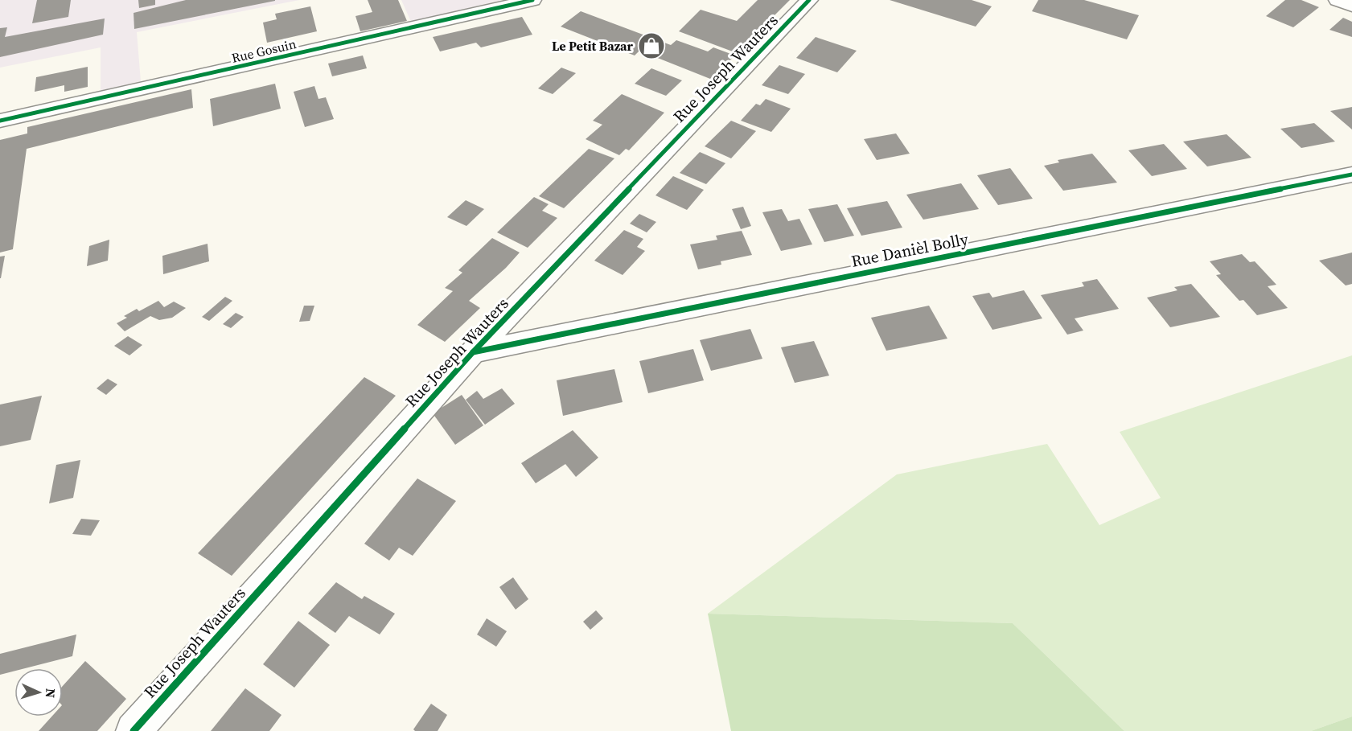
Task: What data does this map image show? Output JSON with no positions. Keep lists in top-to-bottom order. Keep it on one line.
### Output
{"streets":{"street":["Rue Gosuin","Rue Joseph Wauters","Rue Danièl Bolly"]},"crossings":[["Rue Joseph Wauters","Rue Danièl Bolly"]],"places":{"shop":["Le Petit Bazar"]},"north":"right"}
